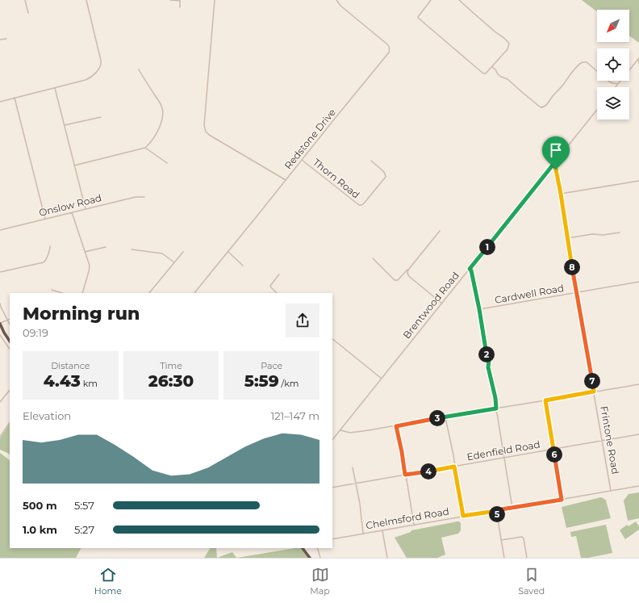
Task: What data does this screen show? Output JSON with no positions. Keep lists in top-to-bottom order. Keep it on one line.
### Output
{"streets":{"street":["Redstone Drive","Thorn Road","Onslow Road","Cardwell Road","Brentwood Road","Frintone Road","Edenfield Road","Chelmsford Road"]},"crossings":[["Redstone Drive","Thorn Road"],["Cardwell Road","Frintone Road"],["Brentwood Road","Frintone Road"],["Frintone Road","Edenfield Road"],["Frintone Road","Chelmsford Road"]],"north":"bottom left","page":{"pins":["1","8","2","7","3","6","4","5"],"heading":["Morning run","09:19"],"stats":[["Distance","4.43 km"],["Time","26:30"],["Pace","5:59 /km"]],"chart":["Elevation","121–147 m"],"list":[{"name":"500 m","note":"5:57"},{"name":"1.0 km","note":"5:27"}],"tabs":["Home","Map","Saved"]}}
